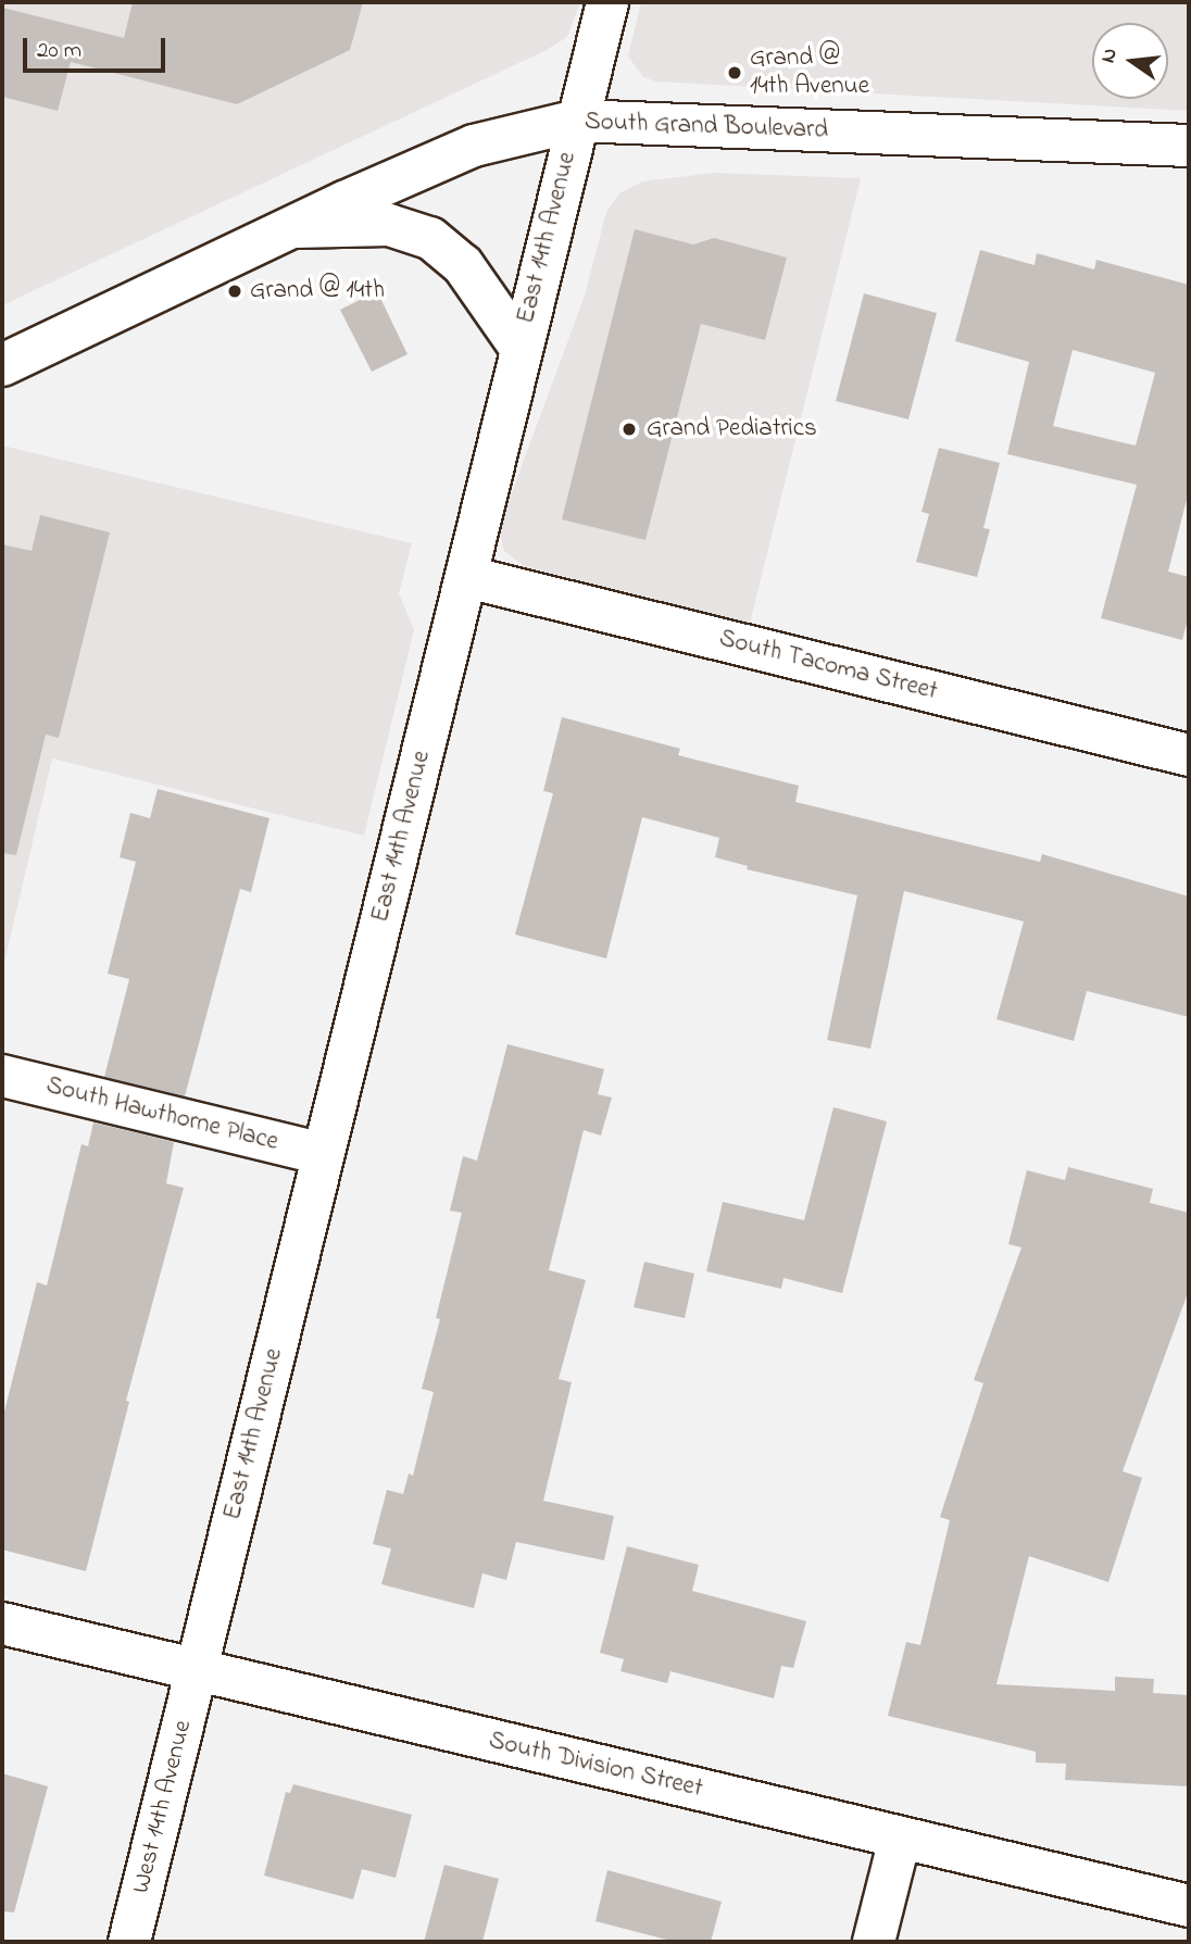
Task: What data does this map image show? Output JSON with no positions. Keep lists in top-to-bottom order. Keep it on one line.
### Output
{"streets":{"street":["South Grand Boulevard","East 14th Avenue","South Tacoma Street","South Hawthorne Place","South Division Street","West 14th Avenue"]},"crossings":[["South Grand Boulevard","East 14th Avenue"],["East 14th Avenue","South Tacoma Street"],["East 14th Avenue","South Hawthorne Place"],["East 14th Avenue","South Division Street"],["East 14th Avenue","West 14th Avenue"],["South Division Street","West 14th Avenue"]],"places":["Grand @ 14th Avenue","Grand @ 14th","Grand Pediatrics"],"scale_bar":"20 m","north":"left"}
